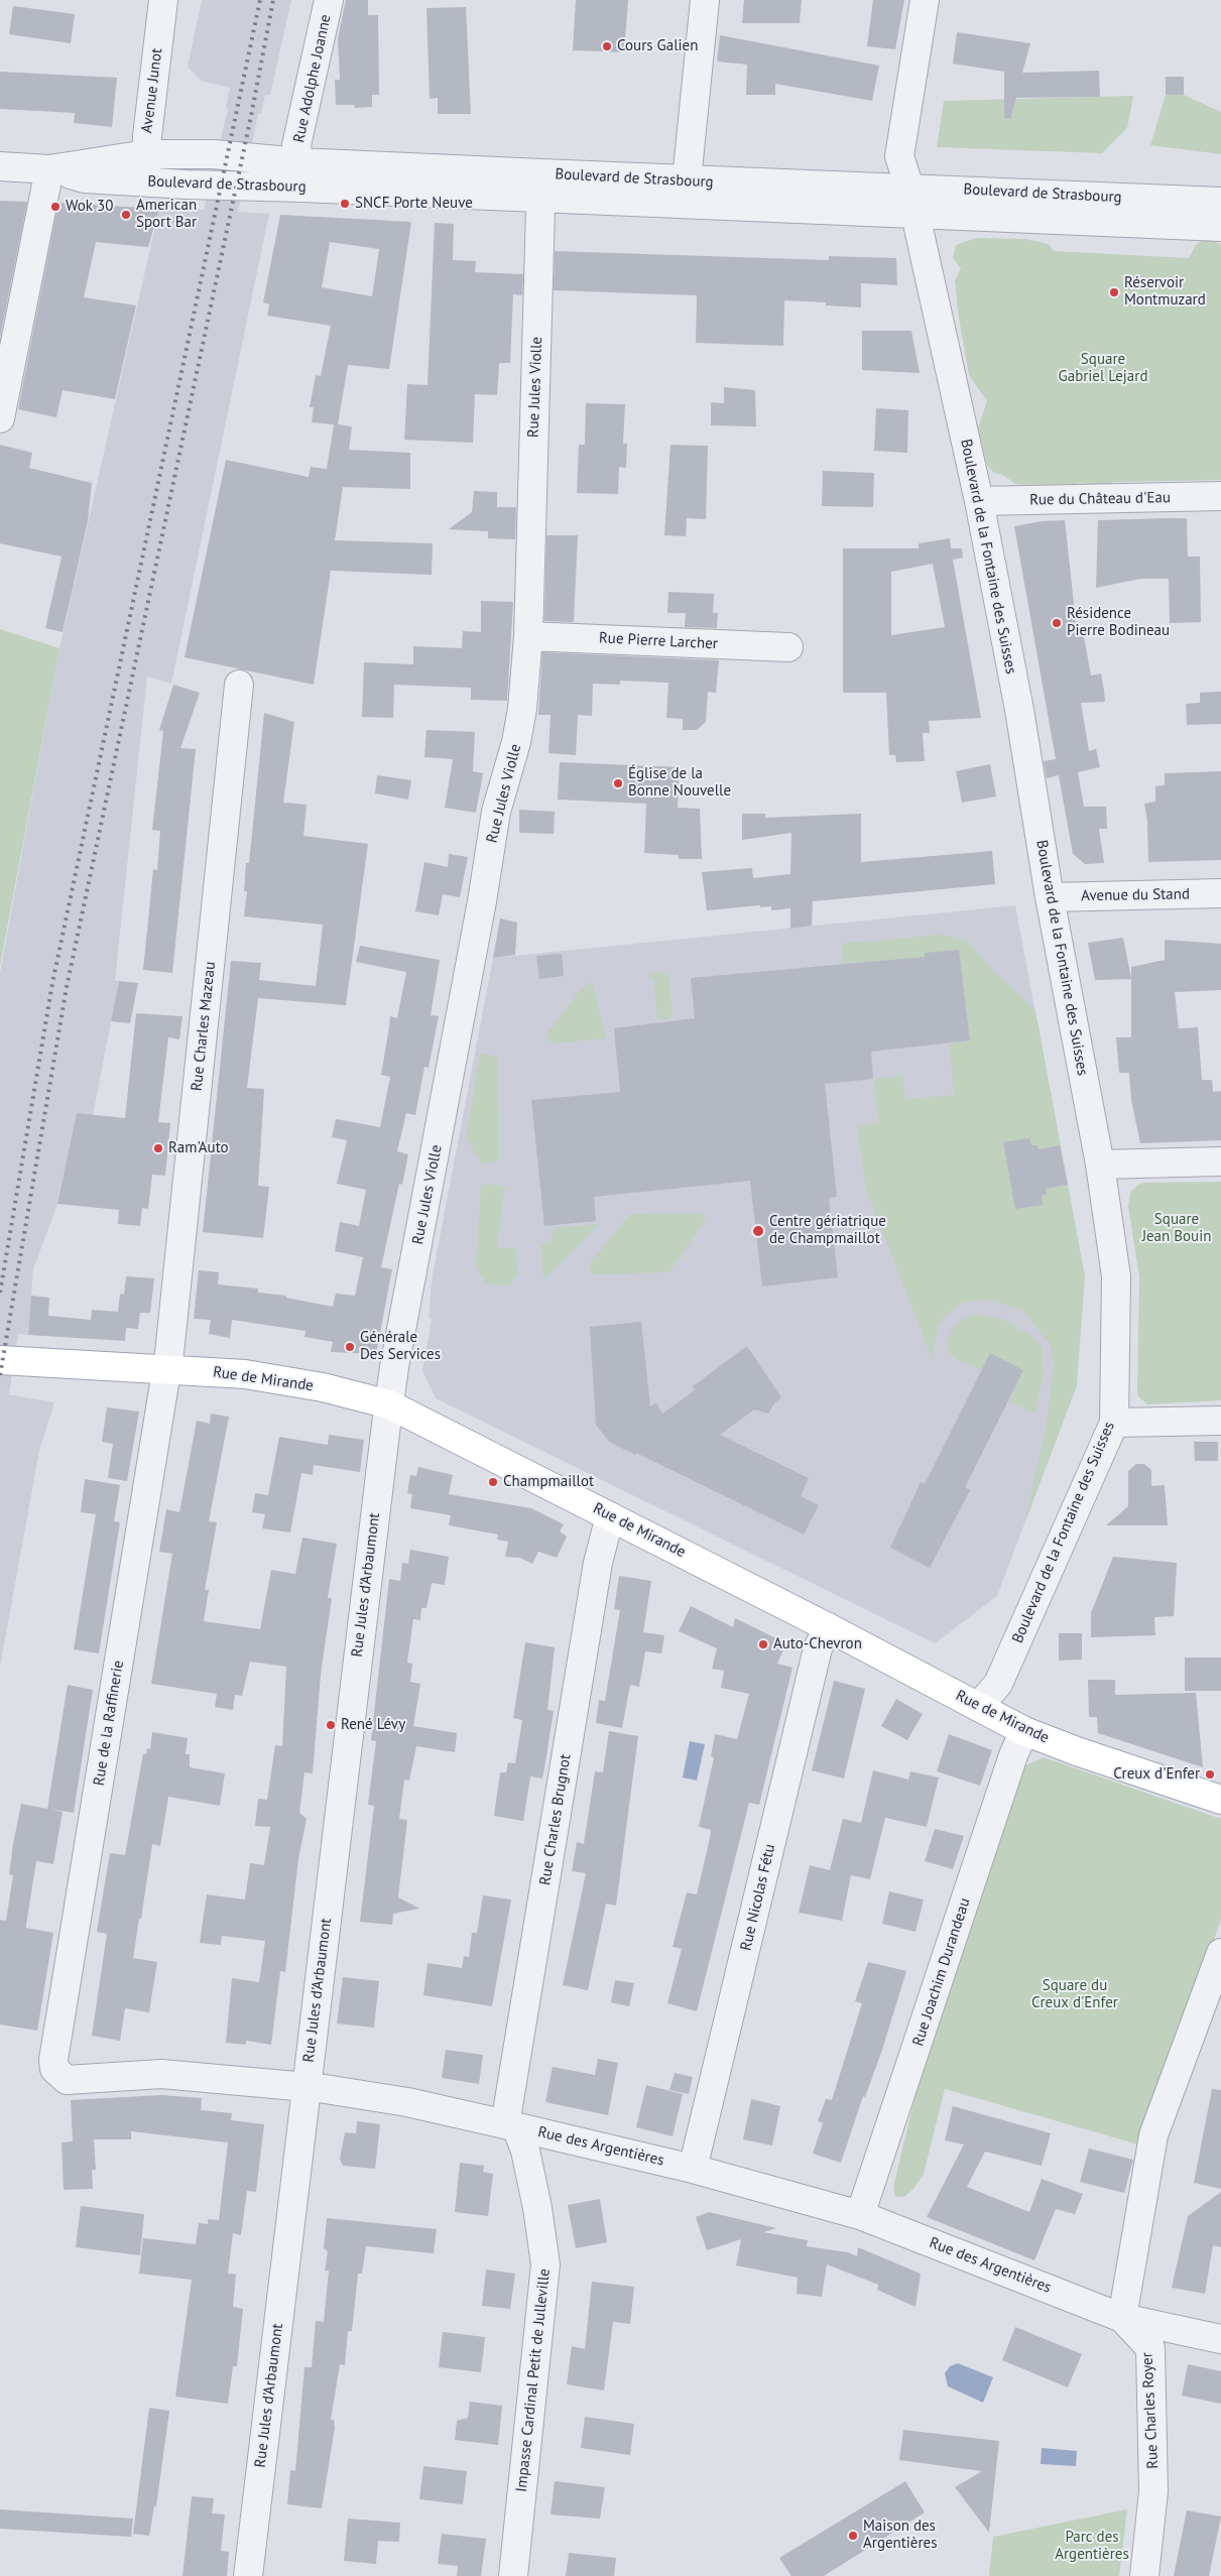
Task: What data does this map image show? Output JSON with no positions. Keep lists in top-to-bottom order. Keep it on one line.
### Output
{"streets":{"main road":["Rue de Mirande"],"street":["Rue Adolphe Joanne","Avenue Junot","Boulevard de Strasbourg","Rue Jules Violle","Rue du Château d'Eau","Boulevard de la Fontaine des Suisses","Rue Pierre Larcher","Avenue du Stand","Rue Charles Mazeau","Rue Jules d'Arbaumont","Rue de la Raffinerie","Rue Charles Brugnot","Rue Nicolas Fétu","Rue Joachim Durandeau","Rue des Argentières","Impasse Cardinal Petit de Julleville","Rue Charles Royer"]},"crossings":[["Rue Adolphe Joanne","Boulevard de Strasbourg"],["Avenue Junot","Boulevard de Strasbourg"],["Boulevard de Strasbourg","Rue Jules Violle"],["Boulevard de Strasbourg","Boulevard de la Fontaine des Suisses"],["Rue Jules Violle","Rue Pierre Larcher"],["Rue Jules Violle","Rue de Mirande"],["Rue Jules Violle","Rue Jules d'Arbaumont"],["Rue du Château d'Eau","Boulevard de la Fontaine des Suisses"],["Boulevard de la Fontaine des Suisses","Avenue du Stand"],["Boulevard de la Fontaine des Suisses","Rue de Mirande"],["Rue Charles Mazeau","Rue de Mirande"],["Rue Charles Mazeau","Rue de la Raffinerie"],["Rue de Mirande","Rue Jules d'Arbaumont"],["Rue de Mirande","Rue de la Raffinerie"],["Rue de Mirande","Rue Charles Brugnot"],["Rue de Mirande","Rue Nicolas Fétu"],["Rue de Mirande","Rue Joachim Durandeau"],["Rue Jules d'Arbaumont","Rue des Argentières"],["Rue de la Raffinerie","Rue des Argentières"],["Rue Charles Brugnot","Rue des Argentières"],["Rue Charles Brugnot","Impasse Cardinal Petit de Julleville"],["Rue Nicolas Fétu","Rue des Argentières"],["Rue Joachim Durandeau","Rue des Argentières"],["Rue des Argentières","Impasse Cardinal Petit de Julleville"],["Rue des Argentières","Rue Charles Royer"]],"parks":["Square Gabriel Lejard","Square Jean Bouin","Square du Creux d'Enfer","Parc des Argentières"],"places":["Cours Galien","SNCF Porte Neuve","Wok 30","American Sport Bar","Réservoir Montmuzard","Résidence Pierre Bodineau","Église de la Bonne Nouvelle","Ram'Auto","Centre gériatrique de Champmaillot","Générale Des Services","Champmaillot","Auto-Chevron","René Lévy","Creux d'Enfer","Maison des Argentières"]}
